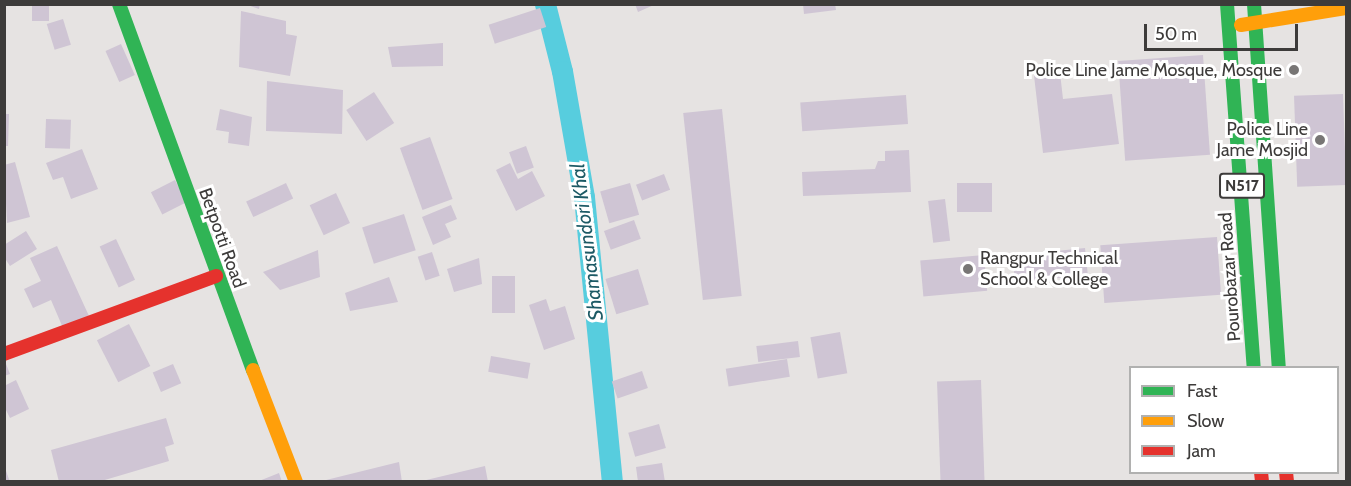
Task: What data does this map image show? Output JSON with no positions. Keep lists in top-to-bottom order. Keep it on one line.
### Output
{"streets":{"main road":["N517","Betpotti Road","Pourobazar Road"]},"water":["Shamasundori Khal"],"places":["Police Line Jame Mosque, Mosque","Police Line Jame Mosjid","Rangpur Technical School & College"],"legend":["Fast","Slow","Jam"],"scale_bar":"50 m"}
